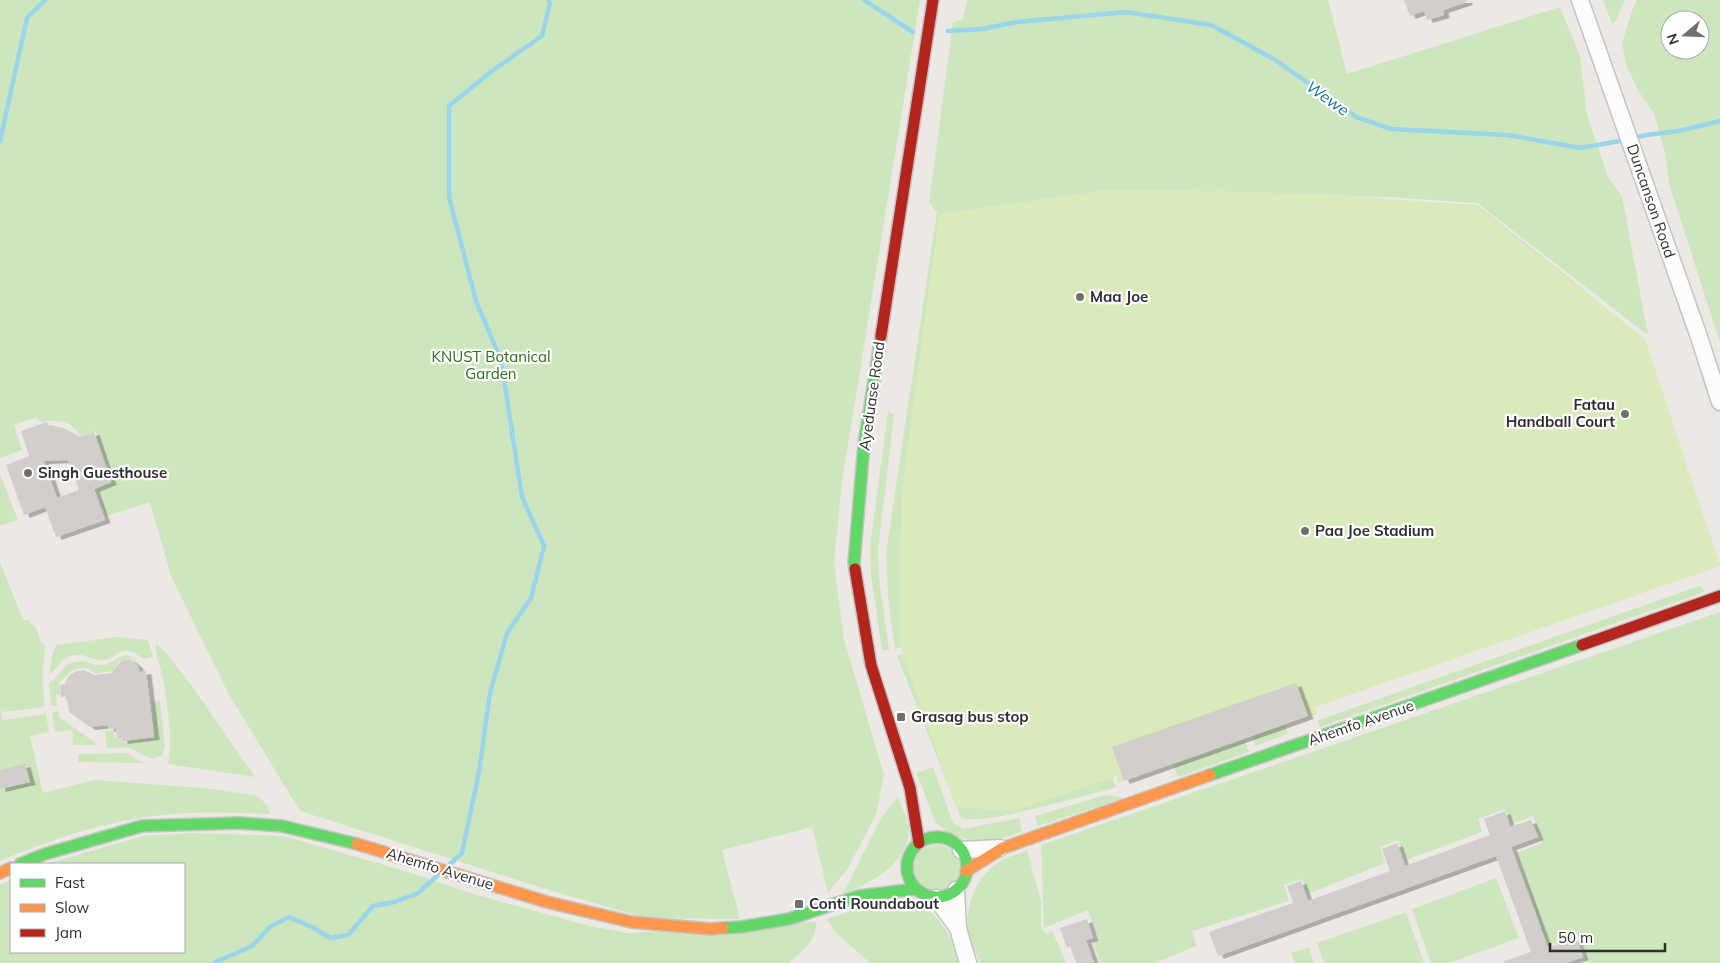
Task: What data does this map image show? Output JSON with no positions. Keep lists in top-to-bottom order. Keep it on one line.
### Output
{"streets":{"street":["Duncanson Road","Ayeduase Road","Ahemfo Avenue"]},"crossings":[["Ayeduase Road","Ahemfo Avenue"]],"water":["Wewe"],"parks":["KNUST Botanical Garden"],"places":{"other":["Maa Joe","Fatau Handball Court","Singh Guesthouse","Paa Joe Stadium"],"transit":["Grasag bus stop","Conti Roundabout"]},"legend":["Fast","Slow","Jam"],"scale_bar":"50 m","north":"left"}
